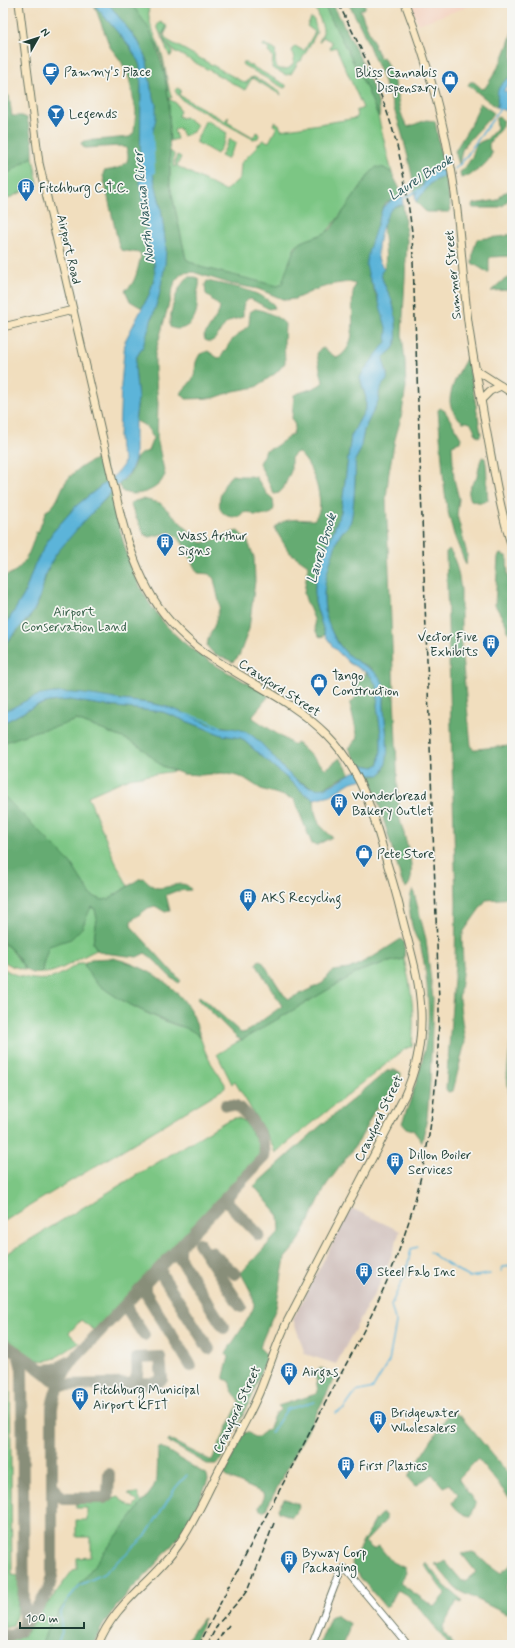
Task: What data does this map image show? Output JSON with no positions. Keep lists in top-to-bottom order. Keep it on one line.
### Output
{"streets":{"main road":["Airport Road","Summer Street","Crawford Street"]},"crossings":[["Airport Road","Crawford Street"]],"water":["Laurel Brook","North Nashua River"],"parks":["Airport Conservation Land"],"places":{"cafe":["Pammy's Place"],"shop":["Bliss Cannabis Dispensary","Tango Construction","Pete Store"],"bar":["Legends"],"building":["Fitchburg C.T.C.","Wass Arthur Signs","Vector Five Exhibits","Wonderbread Bakery Outlet","AKS Recycling","Dillon Boiler Services","Steel Fab Inc","Airgas","Fitchburg Municipal Airport KFIT","Bridgewater Wholesalers","First Plastics","Byway Corp Packaging"]},"scale_bar":"100 m","north":"top right"}
